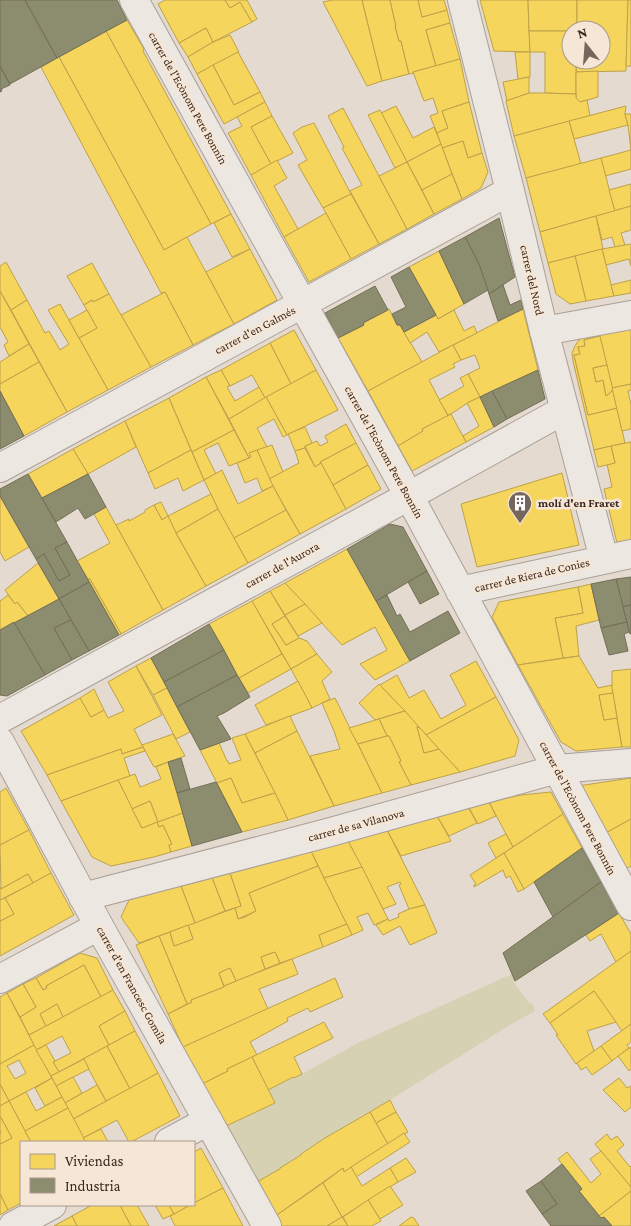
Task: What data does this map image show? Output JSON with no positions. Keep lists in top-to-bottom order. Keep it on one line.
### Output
{"streets":{"street":["carrer de l'Ecònom Pere Bonnín","carrer del Nord","carrer d'en Galmés","carrer de l'Aurora","carrer de Riera de Conies","carrer de sa Vilanova","carrer d'en Francesc Gomila"]},"crossings":[["carrer de l'Ecònom Pere Bonnín","carrer d'en Galmés"],["carrer de l'Ecònom Pere Bonnín","carrer de l'Aurora"],["carrer de l'Ecònom Pere Bonnín","carrer de Riera de Conies"],["carrer de l'Ecònom Pere Bonnín","carrer de sa Vilanova"],["carrer del Nord","carrer d'en Galmés"],["carrer del Nord","carrer de l'Aurora"],["carrer del Nord","carrer de Riera de Conies"],["carrer de sa Vilanova","carrer d'en Francesc Gomila"]],"places":{"building":["molí d'en Fraret"]},"legend":["Viviendas","Industria"],"north":"top"}
